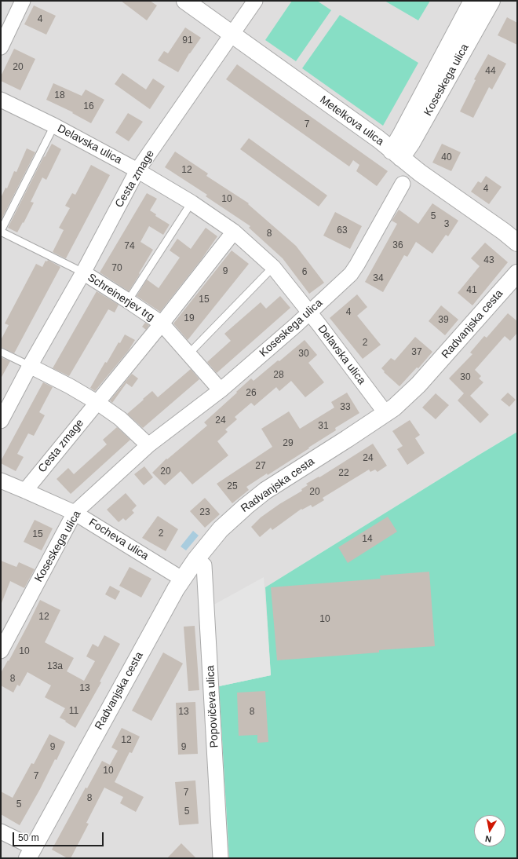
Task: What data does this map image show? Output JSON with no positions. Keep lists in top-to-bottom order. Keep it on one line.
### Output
{"streets":{"street":["Koseskega ulica","Metelkova ulica","Delavska ulica","Cesta zmage","Schreinerjev trg","Radvanjska cesta","Focheva ulica","Popovičeva ulica"]},"crossings":[["Koseskega ulica","Metelkova ulica"],["Koseskega ulica","Delavska ulica"],["Koseskega ulica","Schreinerjev trg"],["Koseskega ulica","Focheva ulica"],["Metelkova ulica","Cesta zmage"],["Delavska ulica","Cesta zmage"],["Delavska ulica","Schreinerjev trg"],["Delavska ulica","Radvanjska cesta"],["Cesta zmage","Schreinerjev trg"],["Cesta zmage","Focheva ulica"],["Radvanjska cesta","Focheva ulica"],["Radvanjska cesta","Popovičeva ulica"]],"house_numbers":["4","91","20","44","18","16","7","40","12","4","10","5","3","63","8","36","74","43","70","9","6","34","41","15","4","19","39","2","37","30","28","30","26","33","24","31","29","24","27","20","22","25","20","23","2","15","14","12","10","10","13a","8","13","11","13","8","12","9","9","10","7","7","8","5","5"],"scale_bar":"50 m","north":"bottom"}
